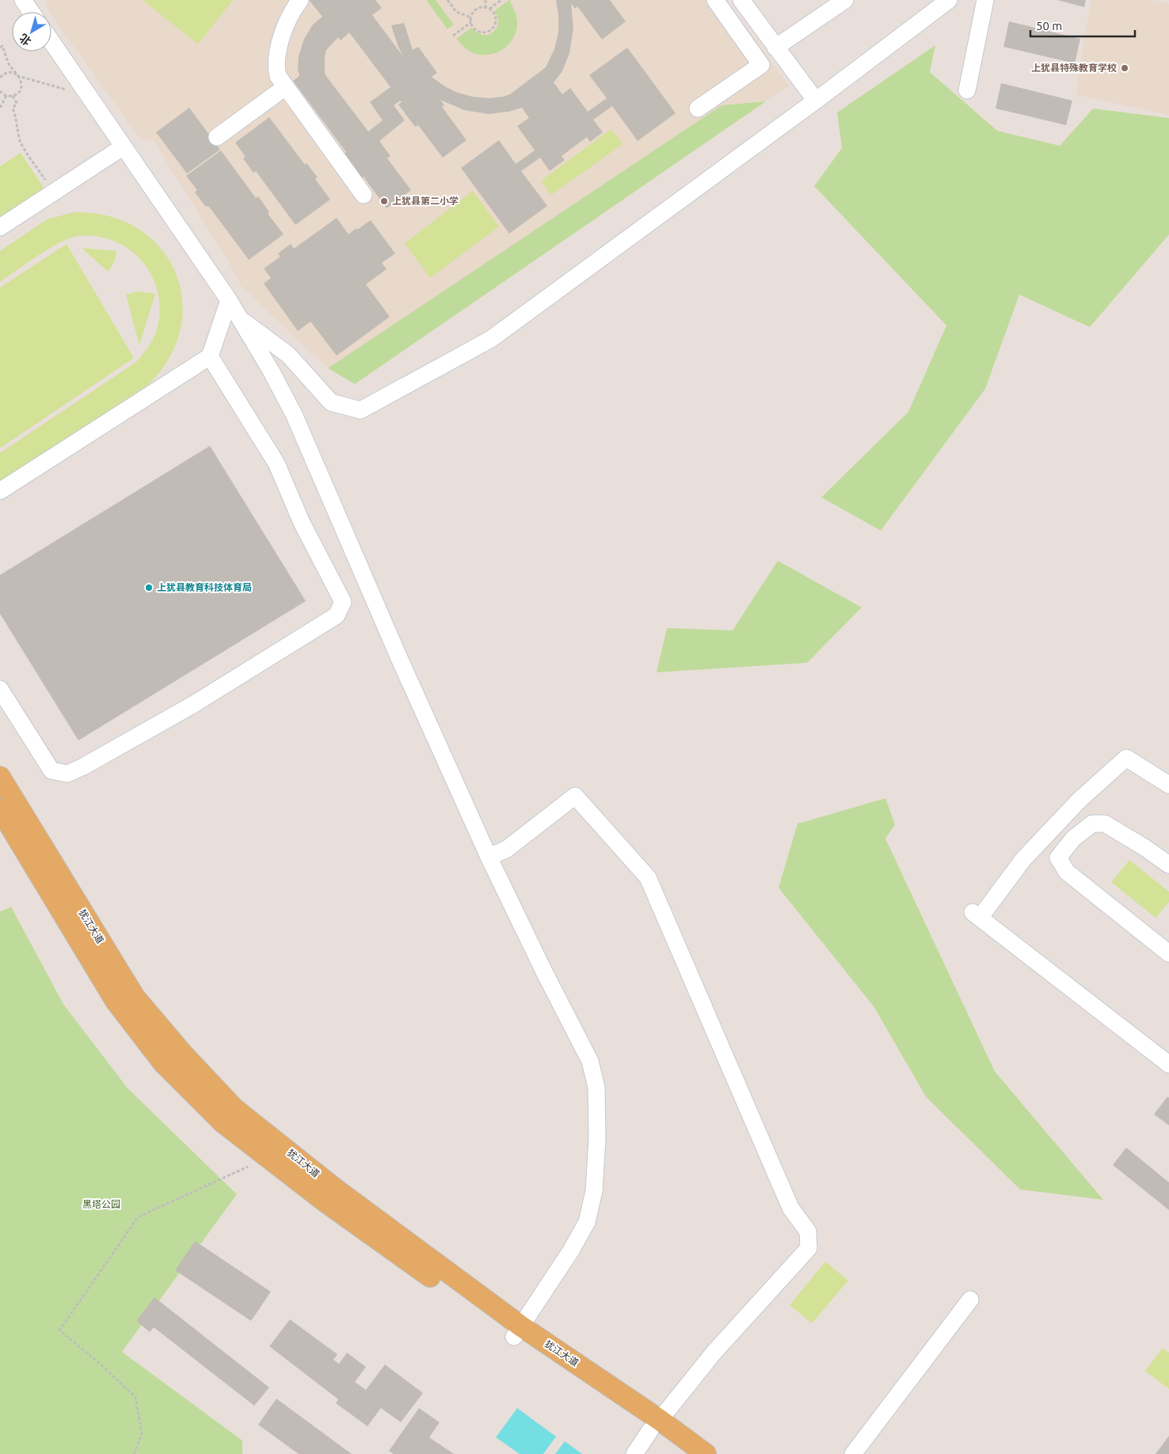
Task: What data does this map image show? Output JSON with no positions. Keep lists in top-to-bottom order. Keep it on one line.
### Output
{"streets":{"main road":["犹江大道"]},"parks":["黑塔公园"],"places":["上犹县特殊教育学校","上犹县第二小学","上犹县教育科技体育局"],"scale_bar":"50 m","north":"bottom left"}
